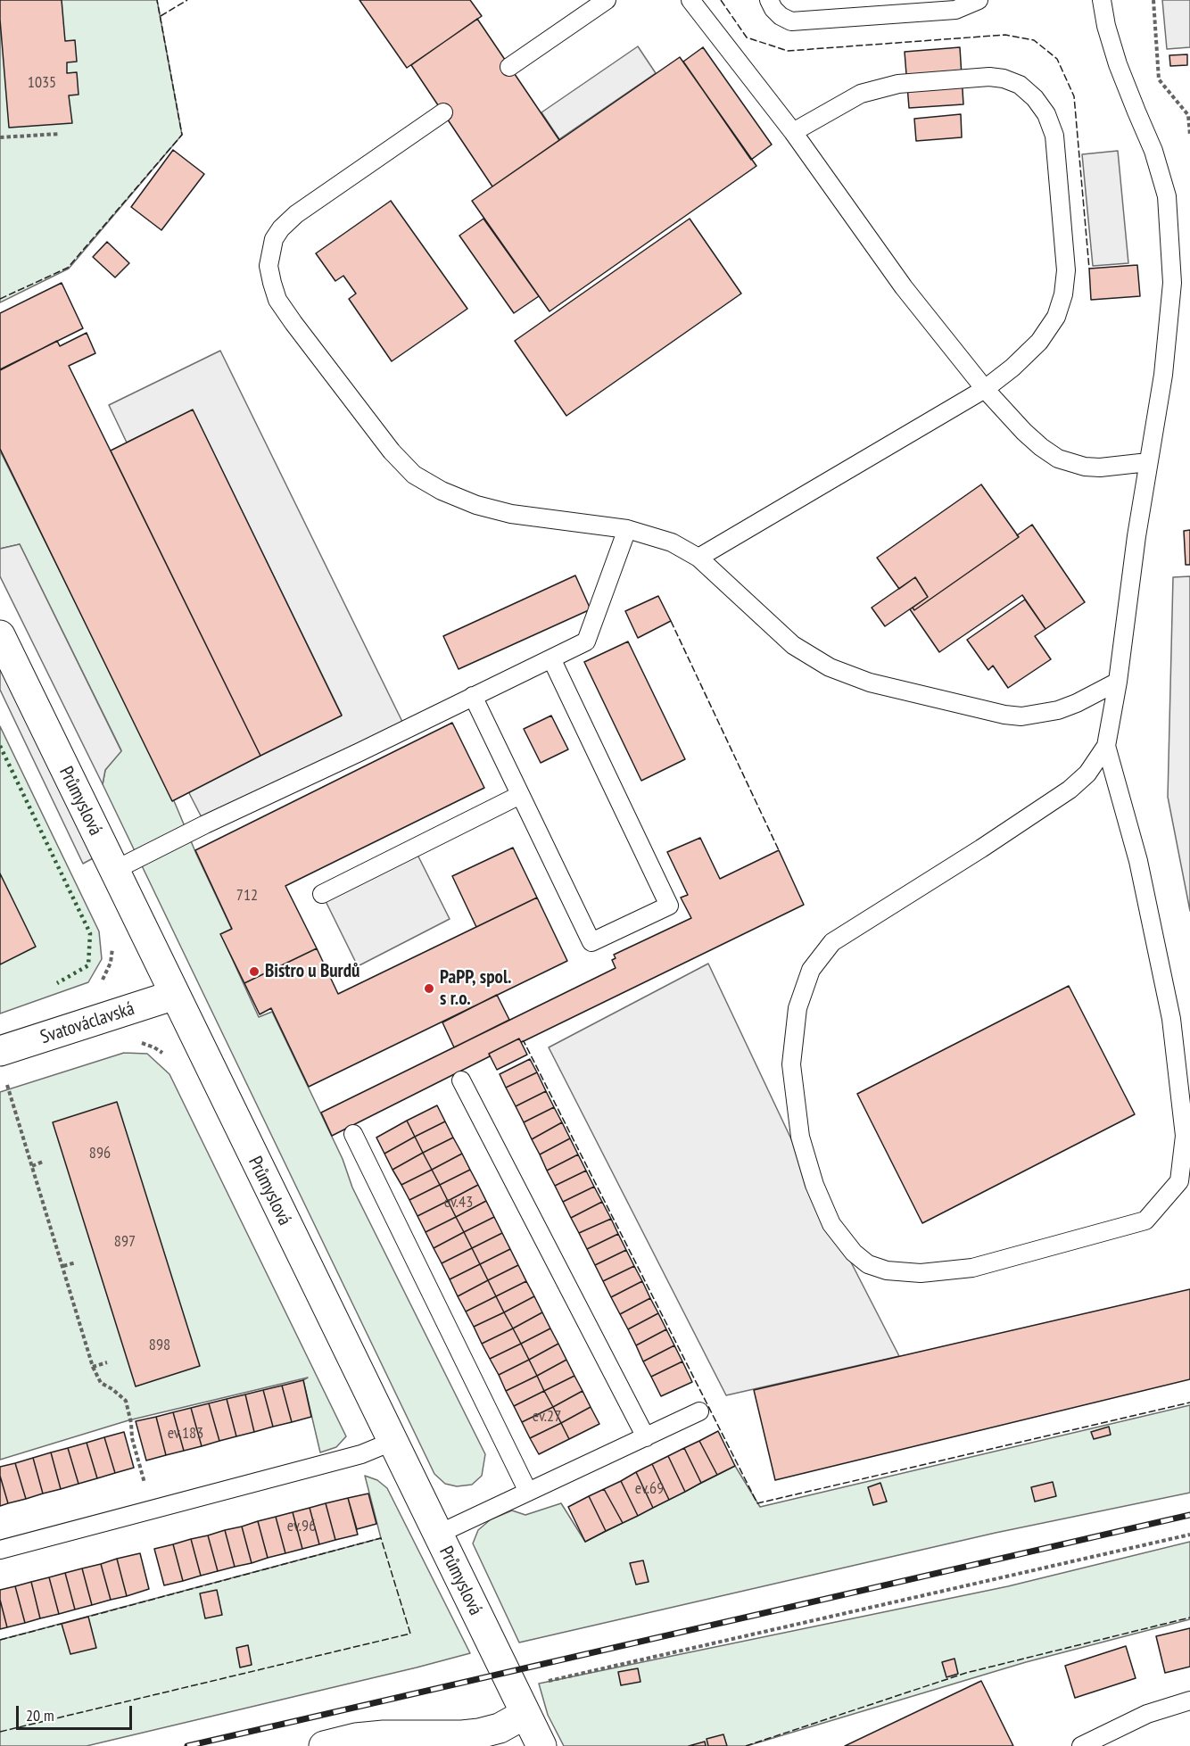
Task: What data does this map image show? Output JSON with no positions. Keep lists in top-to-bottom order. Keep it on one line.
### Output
{"streets":{"street":["Průmyslová","Svatováclavská"]},"crossings":[["Průmyslová","Svatováclavská"]],"places":["Bistro u Burdů","PaPP, spol. s r.o."],"house_numbers":["1035","712","896","ev.43","897","898","ev.27","ev.183","ev.69","ev.96"],"scale_bar":"20 m"}
